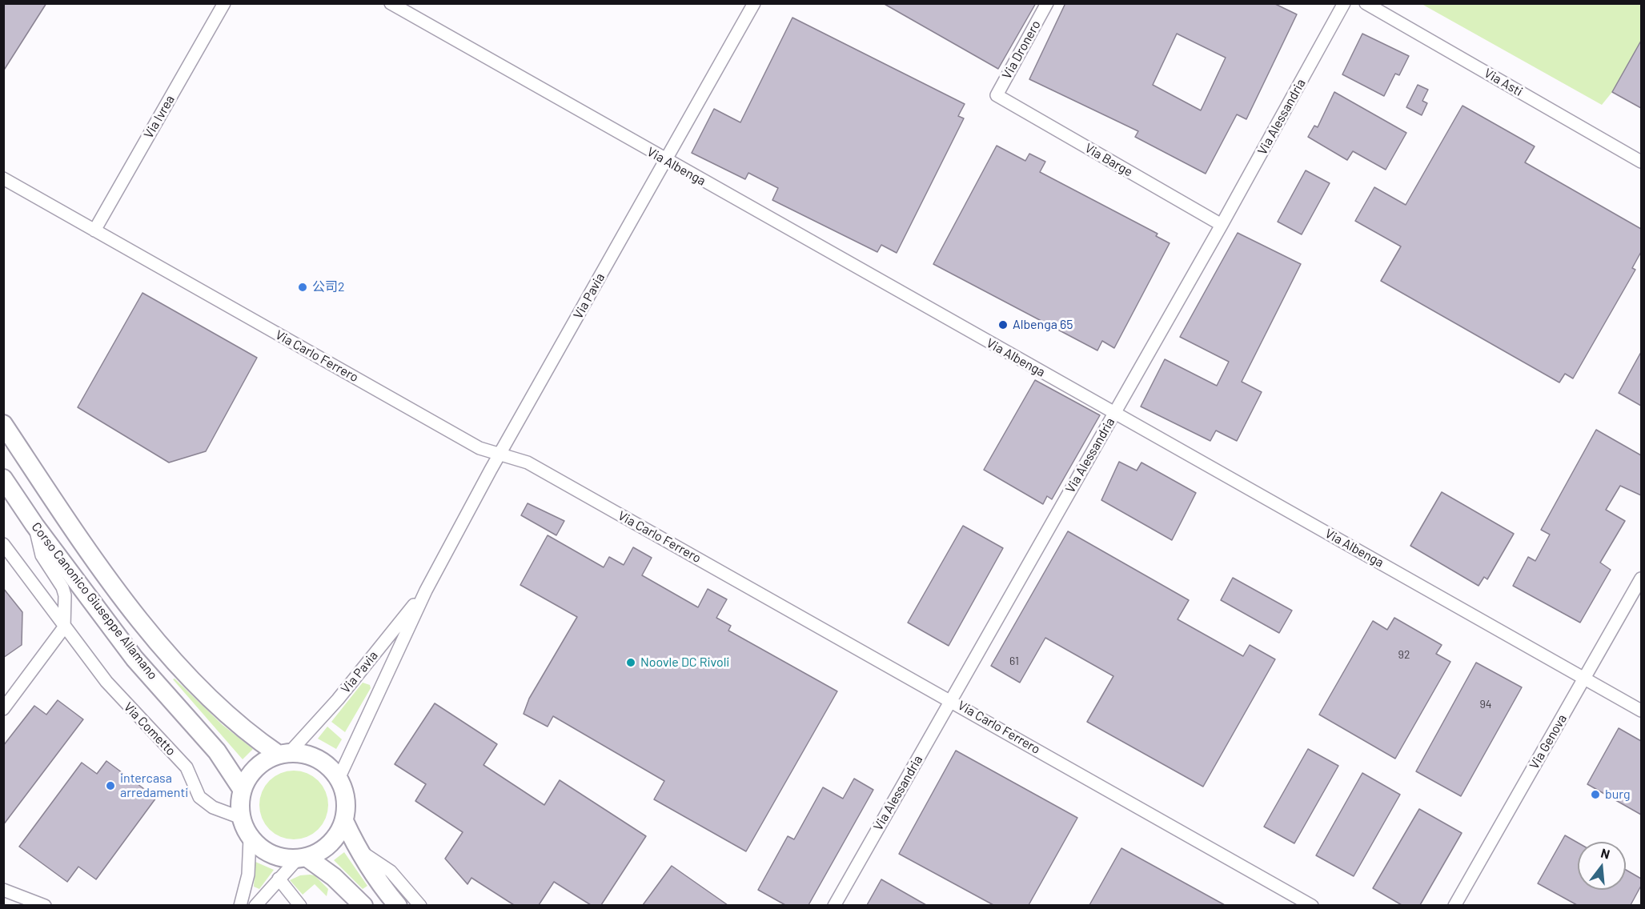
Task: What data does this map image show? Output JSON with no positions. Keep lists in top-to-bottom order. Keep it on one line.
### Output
{"streets":{"main road":["Corso Canonico Giuseppe Allamano"],"street":["Via Dronero","Via Asti","Via Ivrea","Via Alessandria","Via Barge","Via Albenga","Via Pavia","Via Carlo Ferrero","Via Cometto","Via Genova"]},"crossings":[["Via Dronero","Via Barge"],["Via Ivrea","Via Carlo Ferrero"],["Via Alessandria","Via Barge"],["Via Alessandria","Via Albenga"],["Via Alessandria","Via Carlo Ferrero"],["Via Albenga","Via Pavia"],["Via Albenga","Via Genova"],["Via Pavia","Via Carlo Ferrero"],["Via Pavia","Corso Canonico Giuseppe Allamano"],["Via Pavia","Via Cometto"],["Corso Canonico Giuseppe Allamano","Via Cometto"]],"places":["公司2","Albenga 65","Noovle DC Rivoli","intercasa arredamenti","burg"],"house_numbers":["92","61","94"],"north":"top"}
